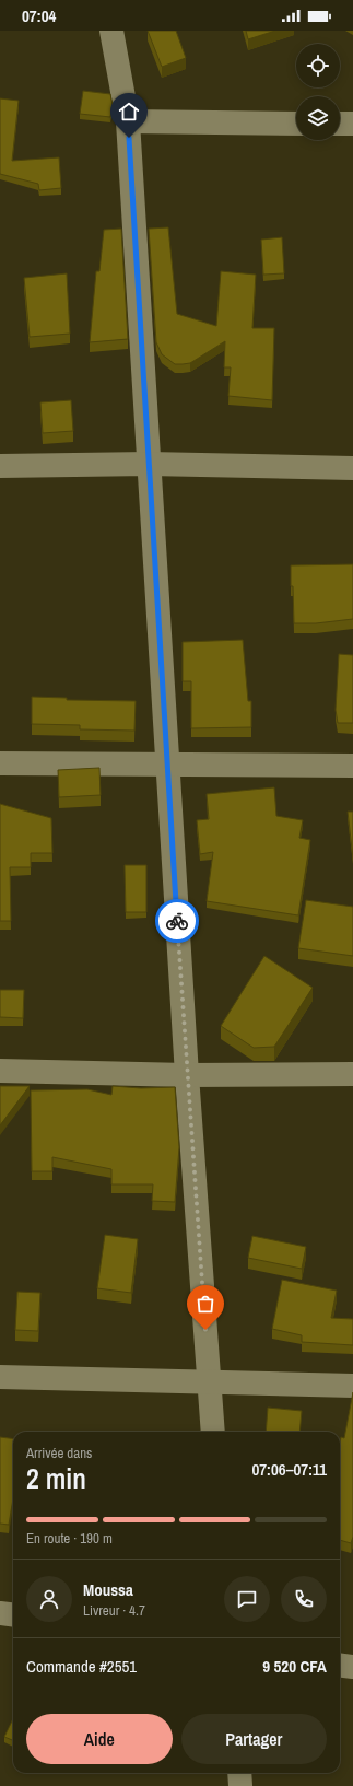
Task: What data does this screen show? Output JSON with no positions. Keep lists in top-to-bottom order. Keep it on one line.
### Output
{"page":{"status":"07:04","heading":["2 min","Arrivée dans","07:06–07:11"],"panel":["Moussa","Livreur · 4.7","Commande #2551","9 520 CFA"],"bar":"En route · 190 m","buttons":["Aide","Partager"]}}
